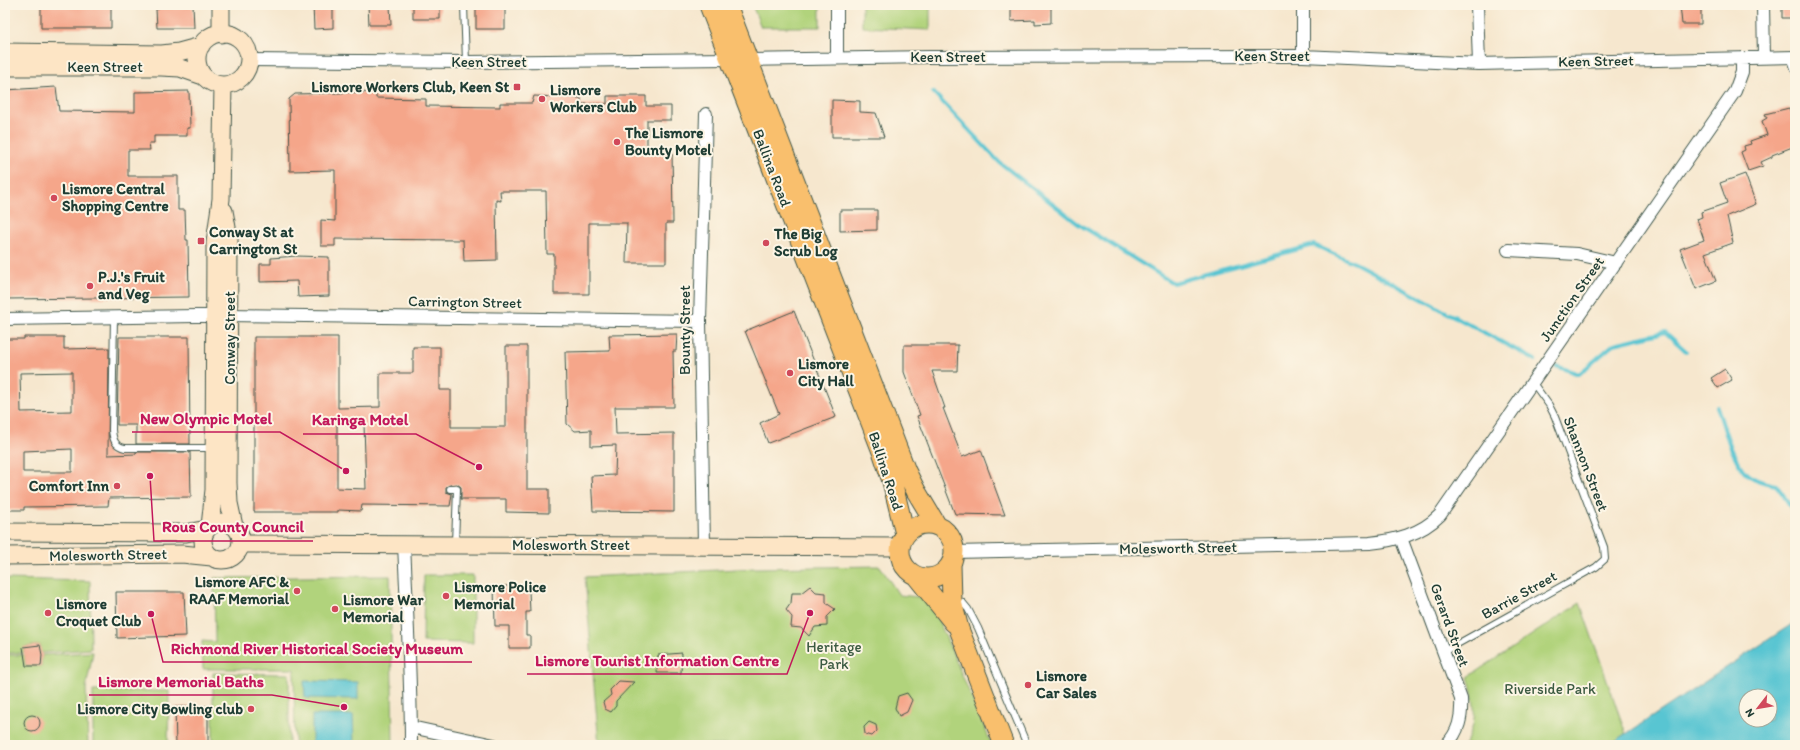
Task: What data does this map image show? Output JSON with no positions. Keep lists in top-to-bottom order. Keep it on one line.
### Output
{"streets":{"main road":["Ballina Road"],"street":["Keen Street","Junction Street","Carrington Street","Bounty Street","Conway Street","Molesworth Street","Gerard Street"],"lane":["Shannon Street","Barrie Street"]},"crossings":[["Keen Street","Ballina Road"],["Keen Street","Junction Street"],["Keen Street","Conway Street"],["Ballina Road","Molesworth Street"],["Junction Street","Shannon Street"],["Junction Street","Molesworth Street"],["Junction Street","Gerard Street"],["Carrington Street","Bounty Street"],["Carrington Street","Conway Street"],["Bounty Street","Molesworth Street"],["Conway Street","Molesworth Street"],["Shannon Street","Barrie Street"],["Molesworth Street","Gerard Street"],["Barrie Street","Gerard Street"]],"parks":["Heritage Park","Riverside Park"],"places":{"transit":["Lismore Workers Club, Keen St","Conway St at Carrington St"],"other":["Lismore Workers Club","The Lismore Bounty Motel","Lismore Central Shopping Centre","The Big Scrub Log","P.J.'s Fruit and Veg","Lismore City Hall","Karinga Motel","New Olympic Motel","Rous County Council","Comfort Inn","Lismore AFC & RAAF Memorial","Lismore Police Memorial","Lismore War Memorial","Lismore Croquet Club","Lismore Tourist Information Centre","Richmond River Historical Society Museum","Lismore Car Sales","Lismore Memorial Baths","Lismore City Bowling club"]},"north":"bottom left"}
